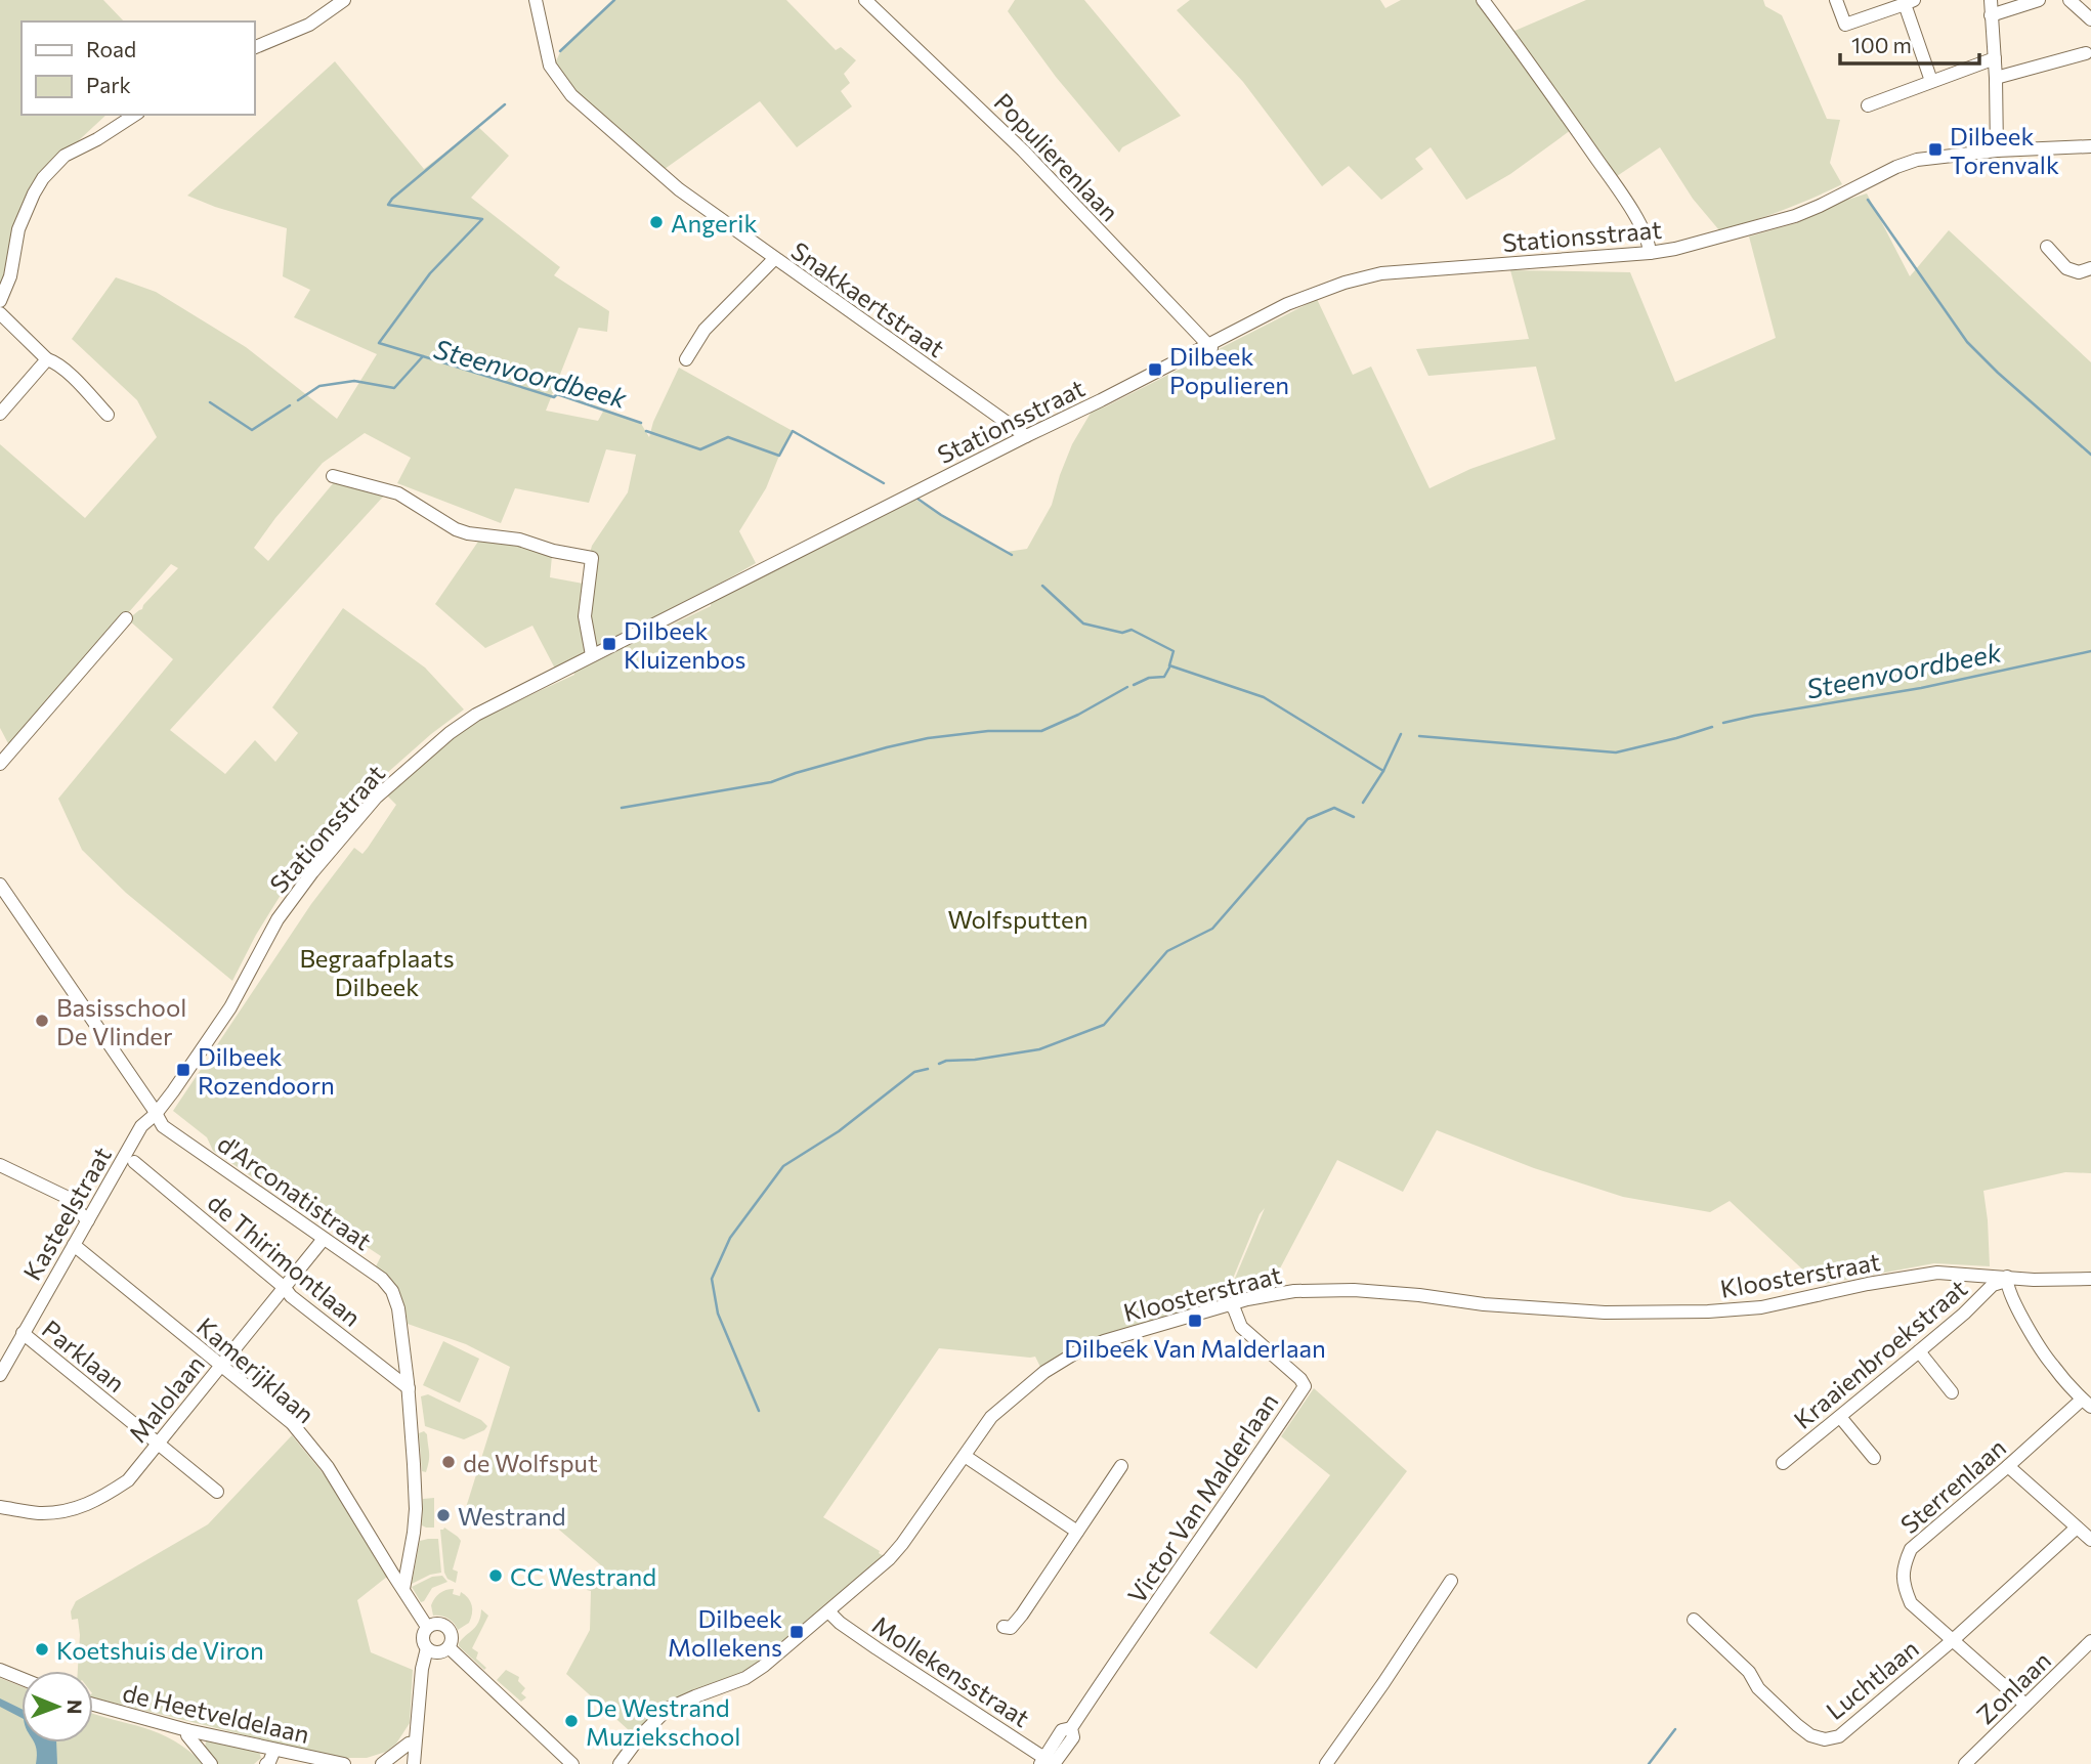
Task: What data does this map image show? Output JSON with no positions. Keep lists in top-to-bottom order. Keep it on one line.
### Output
{"streets":{"street":["Populierenlaan","Stationsstraat","Snakkaertstraat","d'Arconatistraat","Kasteelstraat","de Thirimontlaan","Kloosterstraat","Kraaienbroekstraat","Parklaan","Kamerijklaan","Malolaan","Sterrenlaan","Victor Van Malderlaan","Mollekensstraat","Luchtlaan","Zonlaan","de Heetveldelaan"]},"crossings":[["Populierenlaan","Stationsstraat"],["Stationsstraat","Snakkaertstraat"],["Stationsstraat","d'Arconatistraat"],["Stationsstraat","Kasteelstraat"],["d'Arconatistraat","Kasteelstraat"],["d'Arconatistraat","de Thirimontlaan"],["d'Arconatistraat","Kamerijklaan"],["d'Arconatistraat","Malolaan"],["Kasteelstraat","Parklaan"],["Kasteelstraat","Kamerijklaan"],["de Thirimontlaan","Malolaan"],["Kloosterstraat","Kraaienbroekstraat"],["Kloosterstraat","Victor Van Malderlaan"],["Kloosterstraat","Mollekensstraat"],["Parklaan","Malolaan"],["Kamerijklaan","Malolaan"],["Sterrenlaan","Luchtlaan"],["Sterrenlaan","Zonlaan"],["Victor Van Malderlaan","Mollekensstraat"]],"water":["Steenvoordbeek"],"parks":["Wolfsputten","Begraafplaats Dilbeek"],"places":{"transit":["Dilbeek Torenvalk","Dilbeek Populieren","Dilbeek Kluizenbos","Dilbeek Rozendoorn","Dilbeek Van Malderlaan","Dilbeek Mollekens"],"other":["Angerik","Basisschool De Vlinder","de Wolfsput","Westrand","CC Westrand","Koetshuis de Viron","De Westrand Muziekschool"]},"legend":["Road","Park"],"scale_bar":"100 m","north":"right"}
